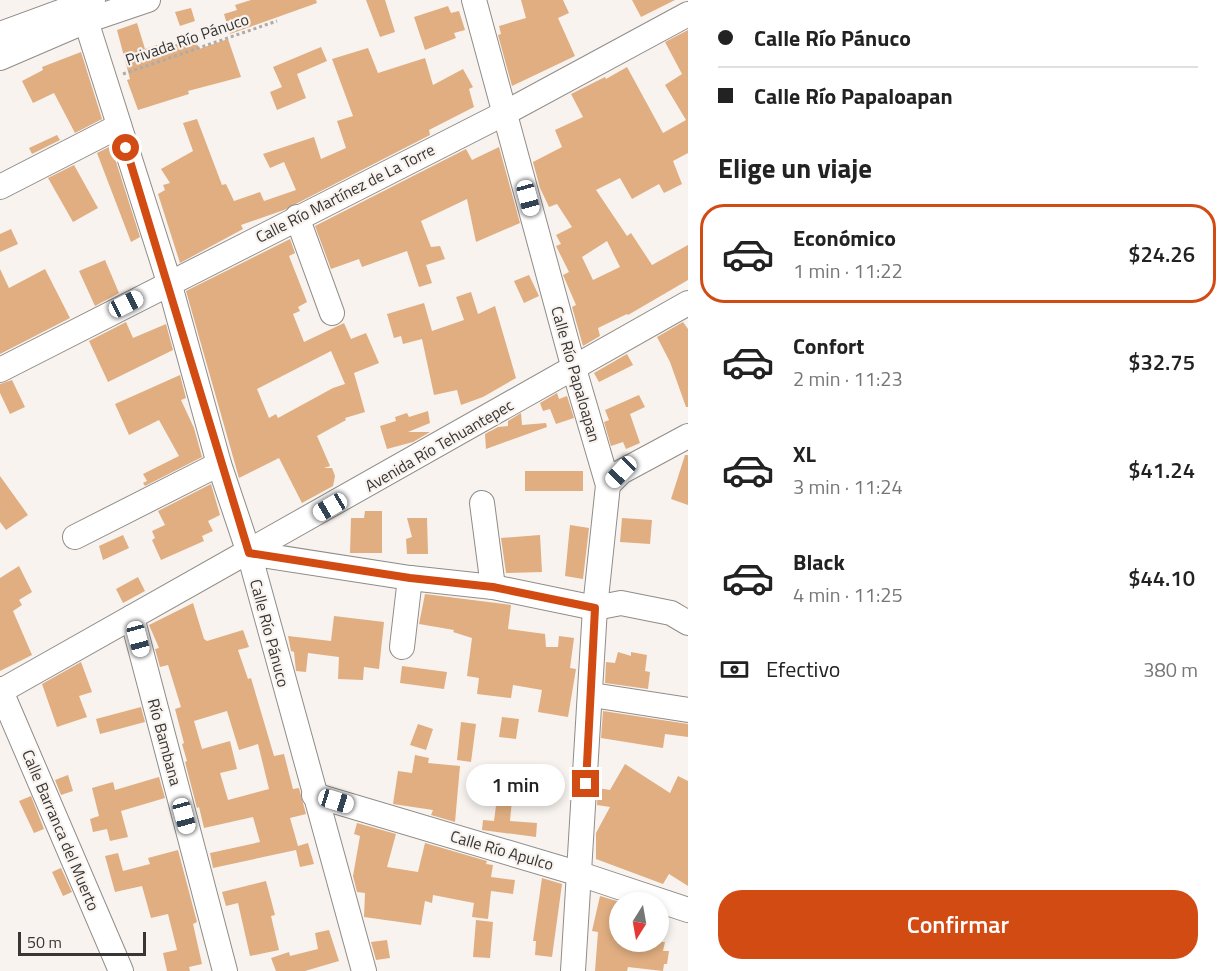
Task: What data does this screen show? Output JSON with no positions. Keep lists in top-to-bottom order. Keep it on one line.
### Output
{"streets":{"street":["Calle Río Martínez de La Torre","Calle Río Papaloapan","Avenida Río Tehuantepec","Calle Río Pánuco","Río Bambana","Calle Barranca del Muerto","Calle Río Apulco"],"path":["Privada Río Pánuco"]},"crossings":[["Privada Río Pánuco","Calle Río Pánuco"],["Calle Río Martínez de La Torre","Calle Río Papaloapan"],["Calle Río Martínez de La Torre","Calle Río Pánuco"],["Calle Río Papaloapan","Avenida Río Tehuantepec"],["Calle Río Papaloapan","Calle Río Apulco"],["Avenida Río Tehuantepec","Calle Río Pánuco"],["Avenida Río Tehuantepec","Río Bambana"],["Avenida Río Tehuantepec","Calle Barranca del Muerto"],["Calle Río Pánuco","Calle Río Apulco"]],"scale_bar":"50 m","north":"bottom","page":{"banner":["Calle Río Pánuco","Calle Río Papaloapan"],"heading":"Elige un viaje","list":[{"name":"Económico","note":"1 min · 11:22","value":"$24.26"},{"name":"Confort","note":"2 min · 11:23","value":"$32.75"},{"name":"XL","note":"3 min · 11:24","value":"$41.24"},{"name":"Black","note":"4 min · 11:25","value":"$44.10"}],"pay":["Efectivo","380 m"],"bubble":"1 min","buttons":"Confirmar","scale":"50 m"}}
